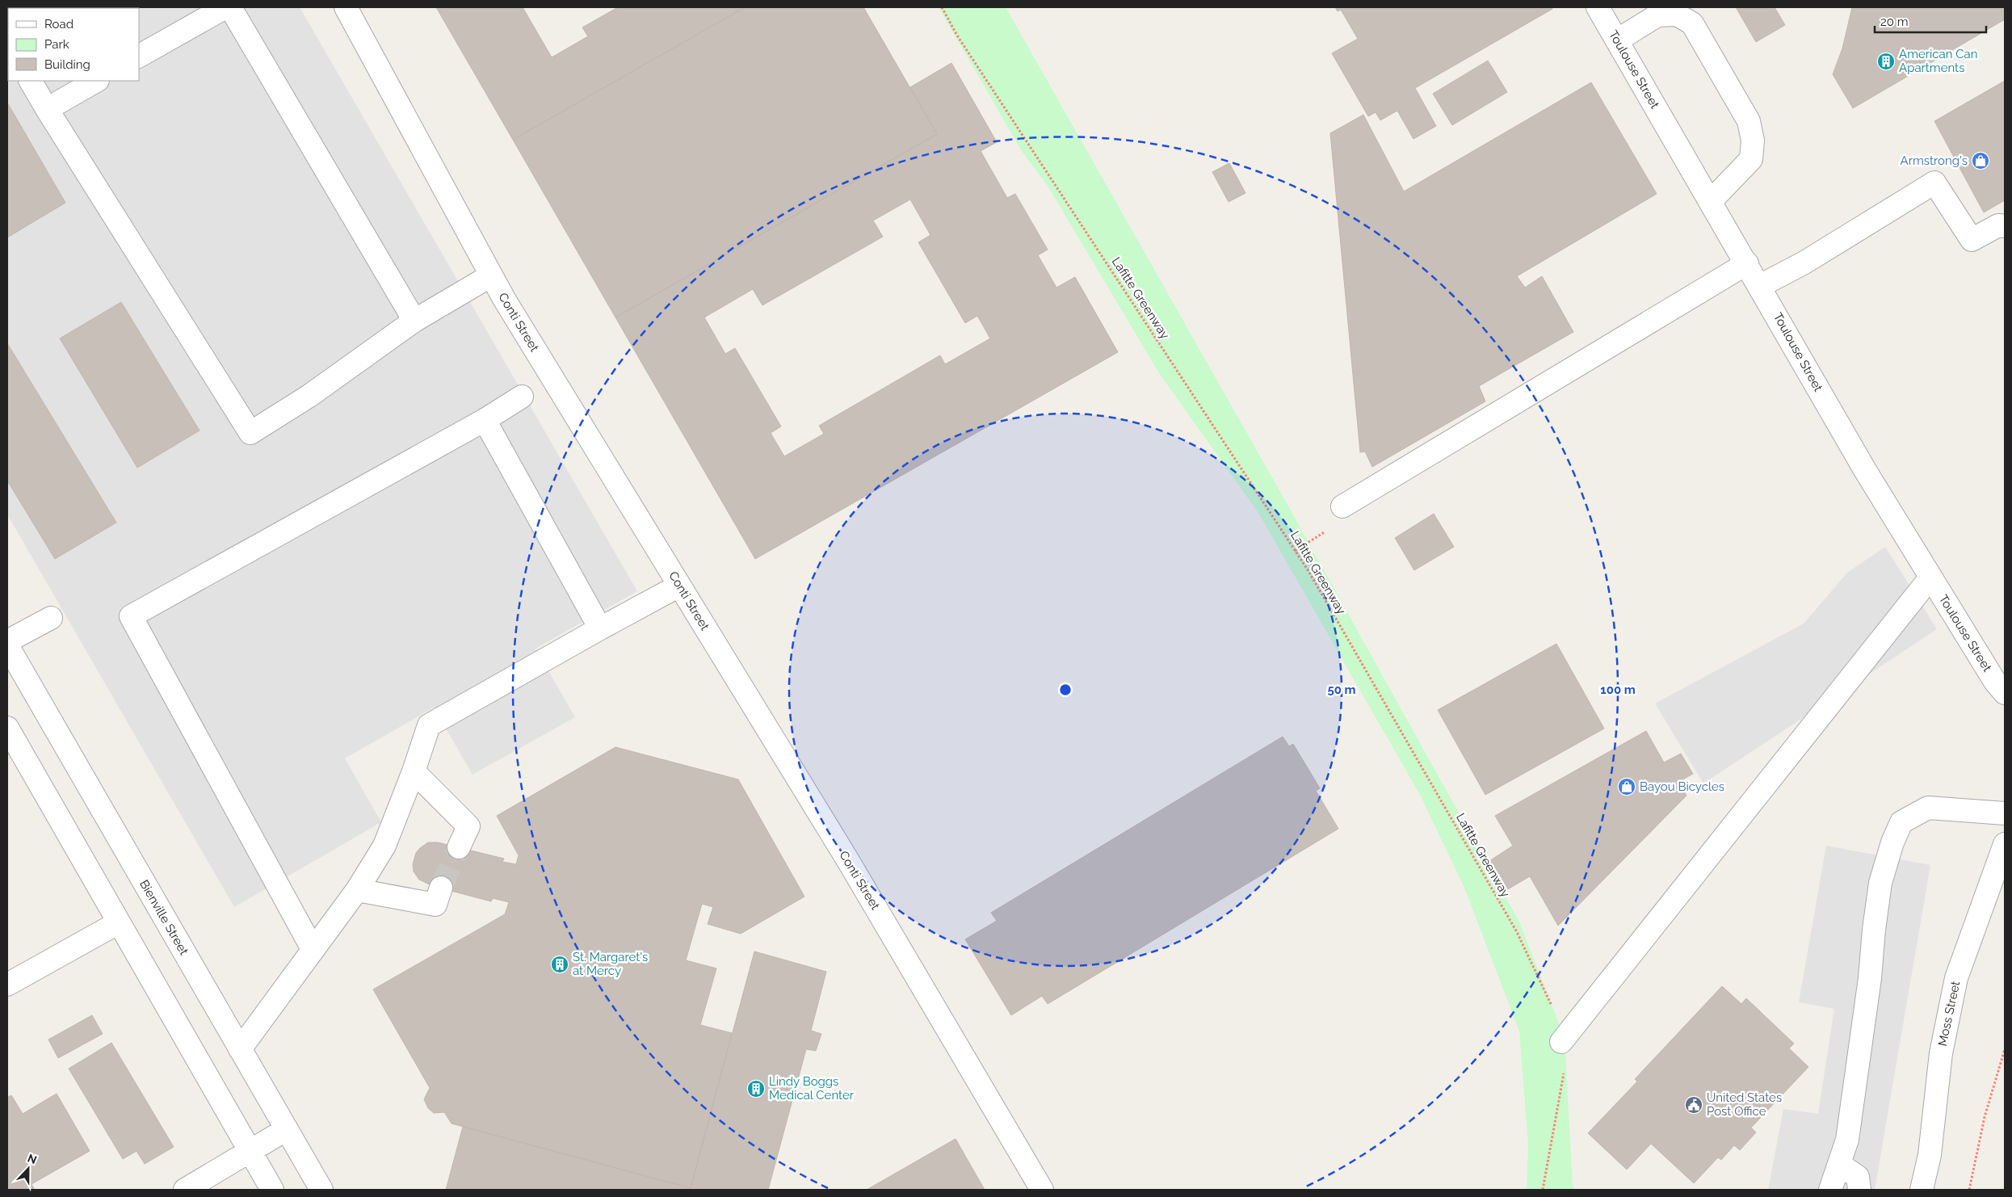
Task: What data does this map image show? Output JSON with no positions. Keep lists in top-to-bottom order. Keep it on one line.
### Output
{"streets":{"street":["Toulouse Street","Conti Street","Bienville Street","Moss Street"],"path":["Lafitte Greenway"]},"places":{"building":["American Can Apartments","St. Margaret's at Mercy","Lindy Boggs Medical Center"],"shop":["Armstrong's","Bayou Bicycles"],"public building":["United States Post Office"]},"legend":["Road","Park","Building"],"scale_bar":"20 m","north":"top","rings":["50 m","100 m"]}
